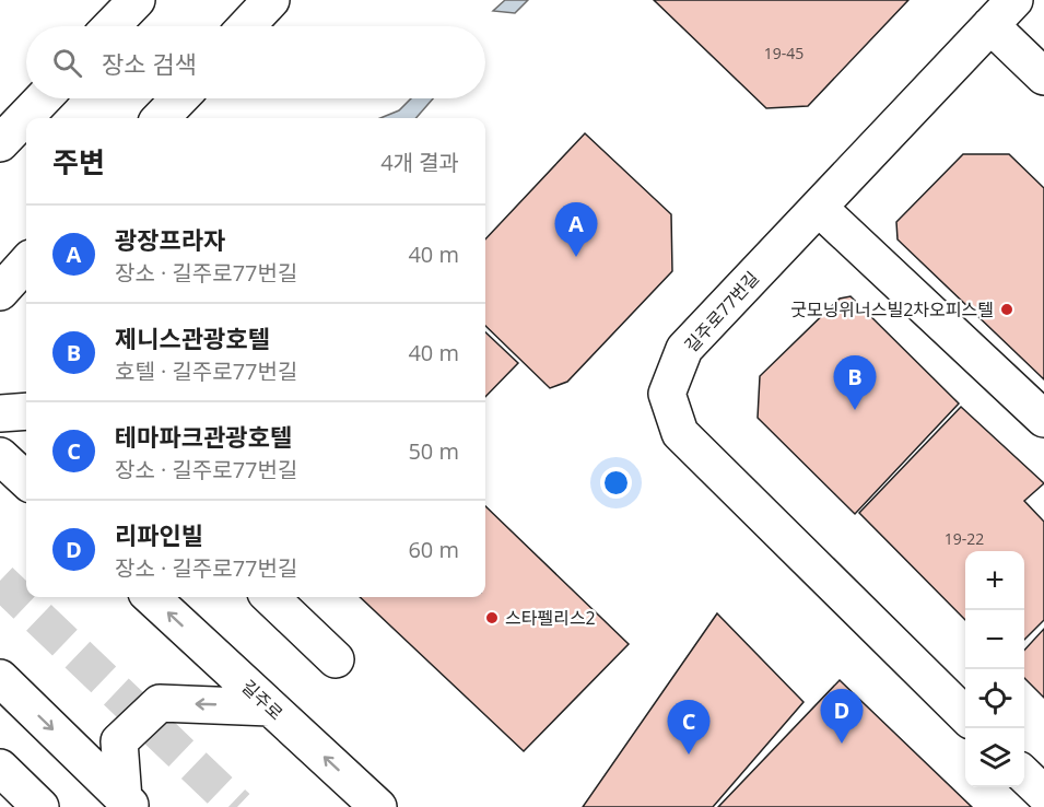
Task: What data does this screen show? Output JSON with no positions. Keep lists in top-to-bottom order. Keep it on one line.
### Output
{"streets":{"main road":["길주로77번길","길주로"]},"places":["굿모닝위너스빌2차오피스텔","스타펠리스2"],"house_numbers":["19-45","19-22"],"page":{"search":"장소 검색","heading":["주변","4개 결과"],"pins":["A","B","D","C"],"list":[{"mark":"A","name":"광장프라자","note":"장소 · 길주로77번길","value":"40 m"},{"mark":"B","name":"제니스관광호텔","note":"호텔 · 길주로77번길","value":"40 m"},{"mark":"C","name":"테마파크관광호텔","note":"장소 · 길주로77번길","value":"50 m"},{"mark":"D","name":"리파인빌","note":"장소 · 길주로77번길","value":"60 m"}],"map_buttons":["+","−"]}}
